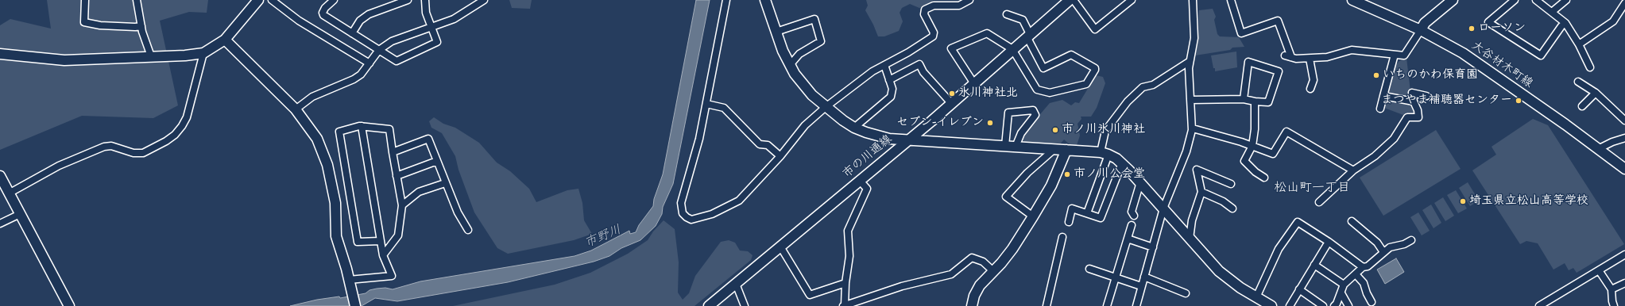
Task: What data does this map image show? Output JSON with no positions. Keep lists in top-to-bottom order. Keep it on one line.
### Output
{"streets":{"street":["大谷材木町線","市の川通線"]},"districts":["松山町一丁目"],"water":["市野川"],"places":["ローソン","いちのかわ保育園","氷川神社北","まつやま補聴器センター","セブン-イレブン","市ノ川氷川神社","市ノ川公会堂","埼玉県立松山高等学校"]}
